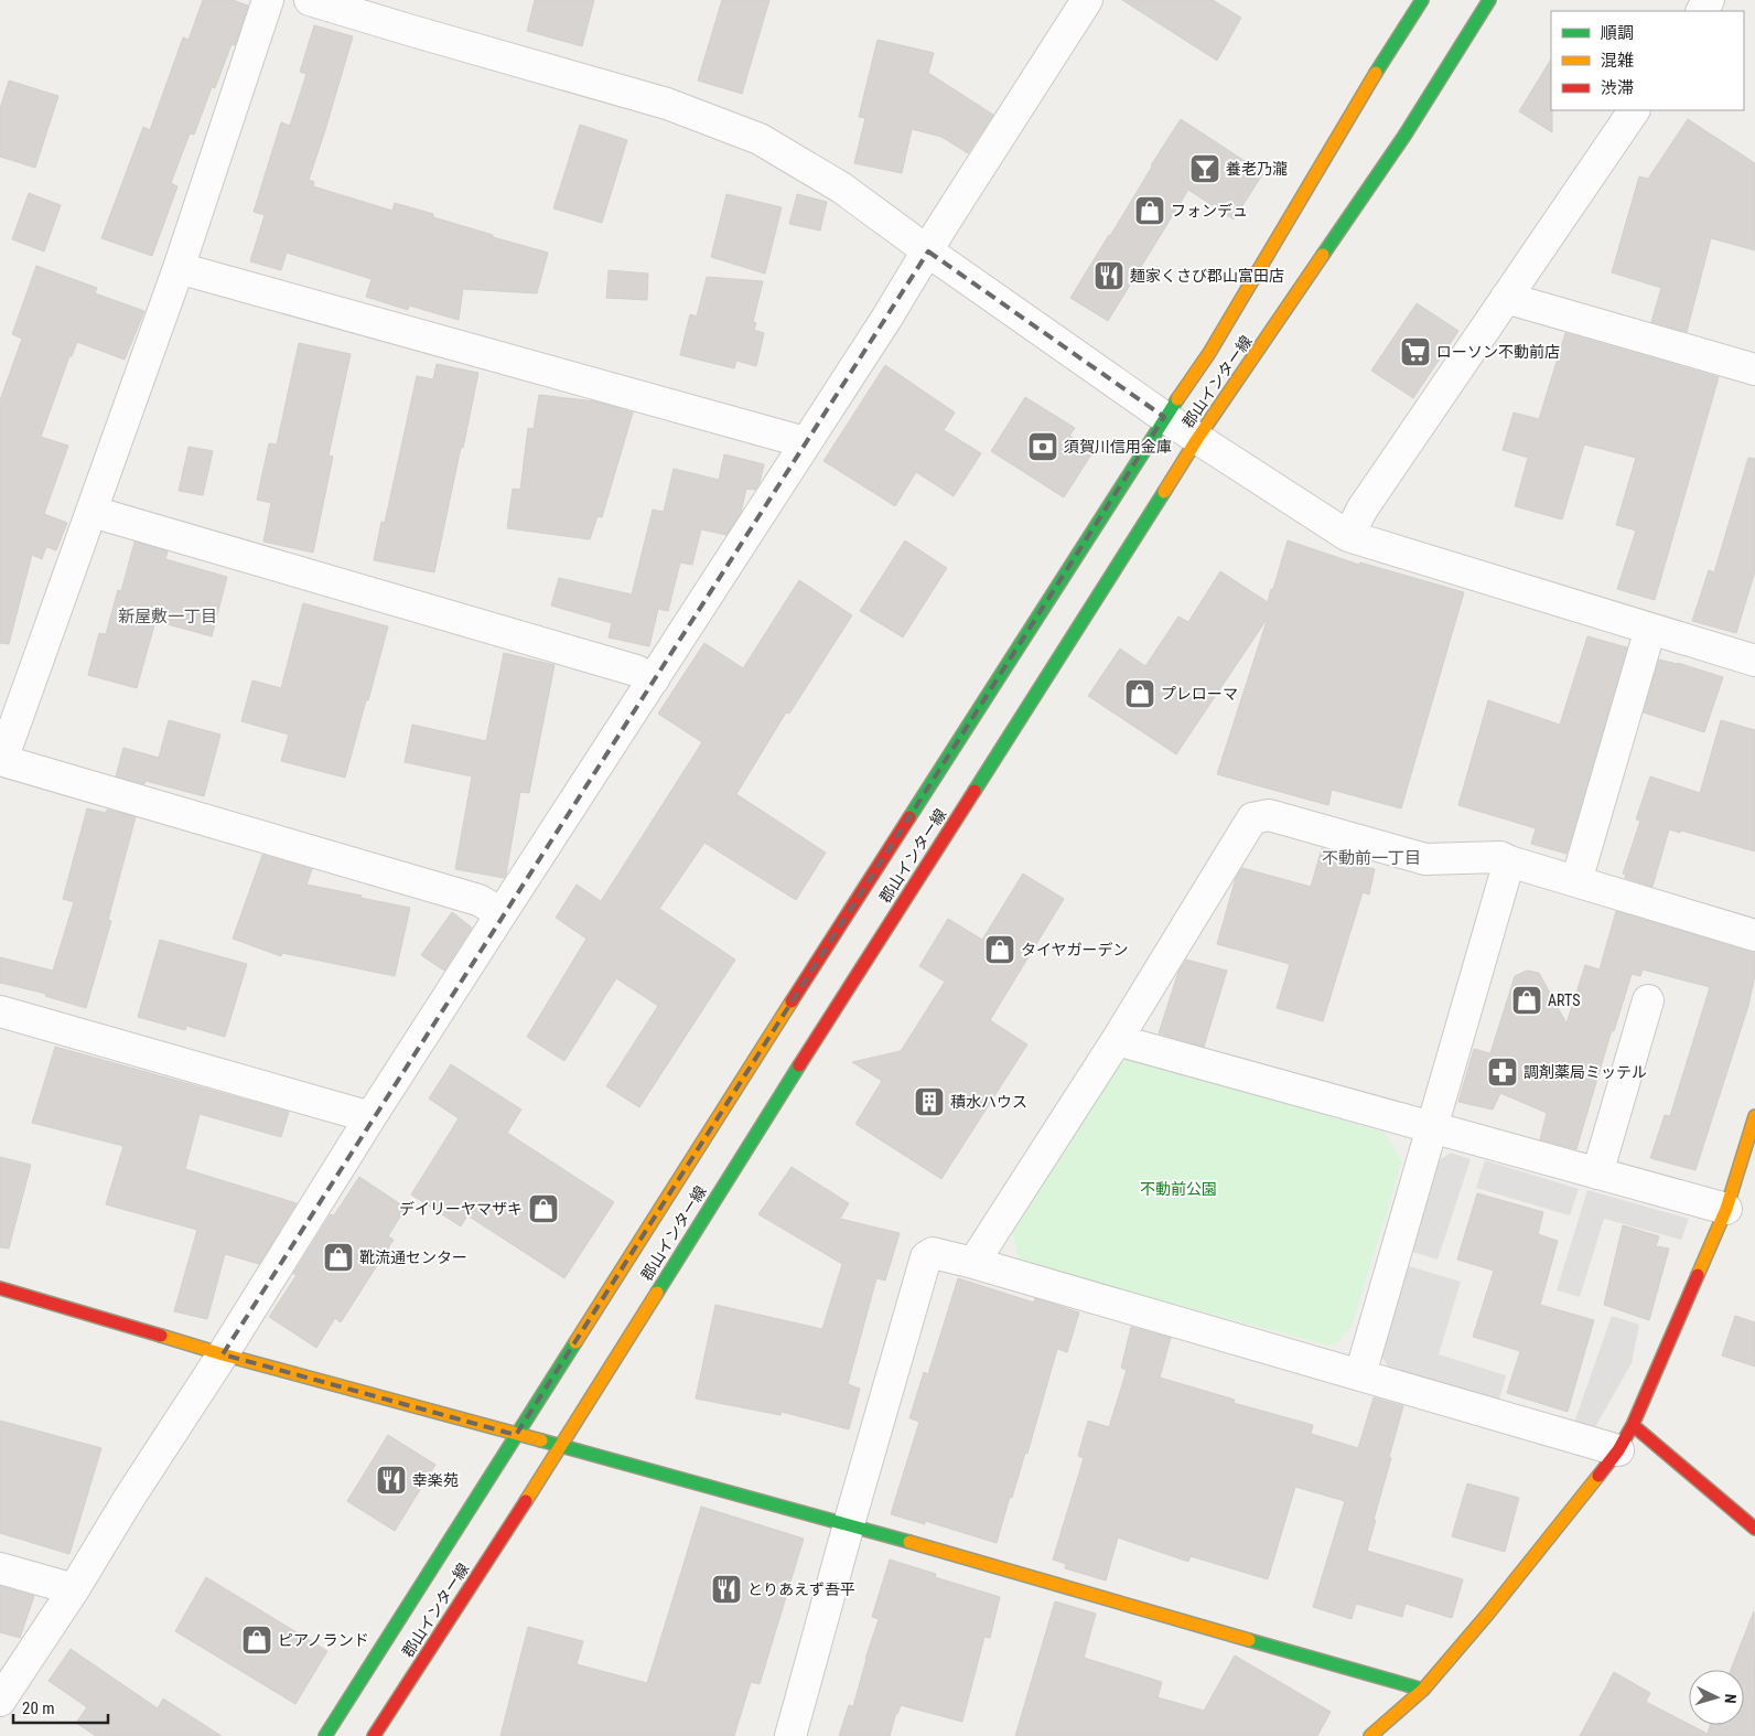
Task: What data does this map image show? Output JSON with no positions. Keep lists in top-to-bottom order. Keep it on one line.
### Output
{"streets":{"street":["郡山インター線"]},"districts":["新屋敷一丁目","不動前一丁目"],"parks":["不動前公園"],"places":{"bar":["養老乃瀧"],"shop":["フォンデュ","プレローマ","タイヤガーデン","ARTS","デイリーヤマザキ","靴流通センター","ピアノランド"],"restaurant":["麺家くさび郡山富田店","幸楽苑","とりあえず吾平"],"supermarket":["ローソン不動前店"],"bank":["須賀川信用金庫"],"pharmacy":["調剤薬局ミッテル"],"building":["積水ハウス"]},"legend":["順調","混雑","渋滞"],"scale_bar":"20 m","north":"right"}
